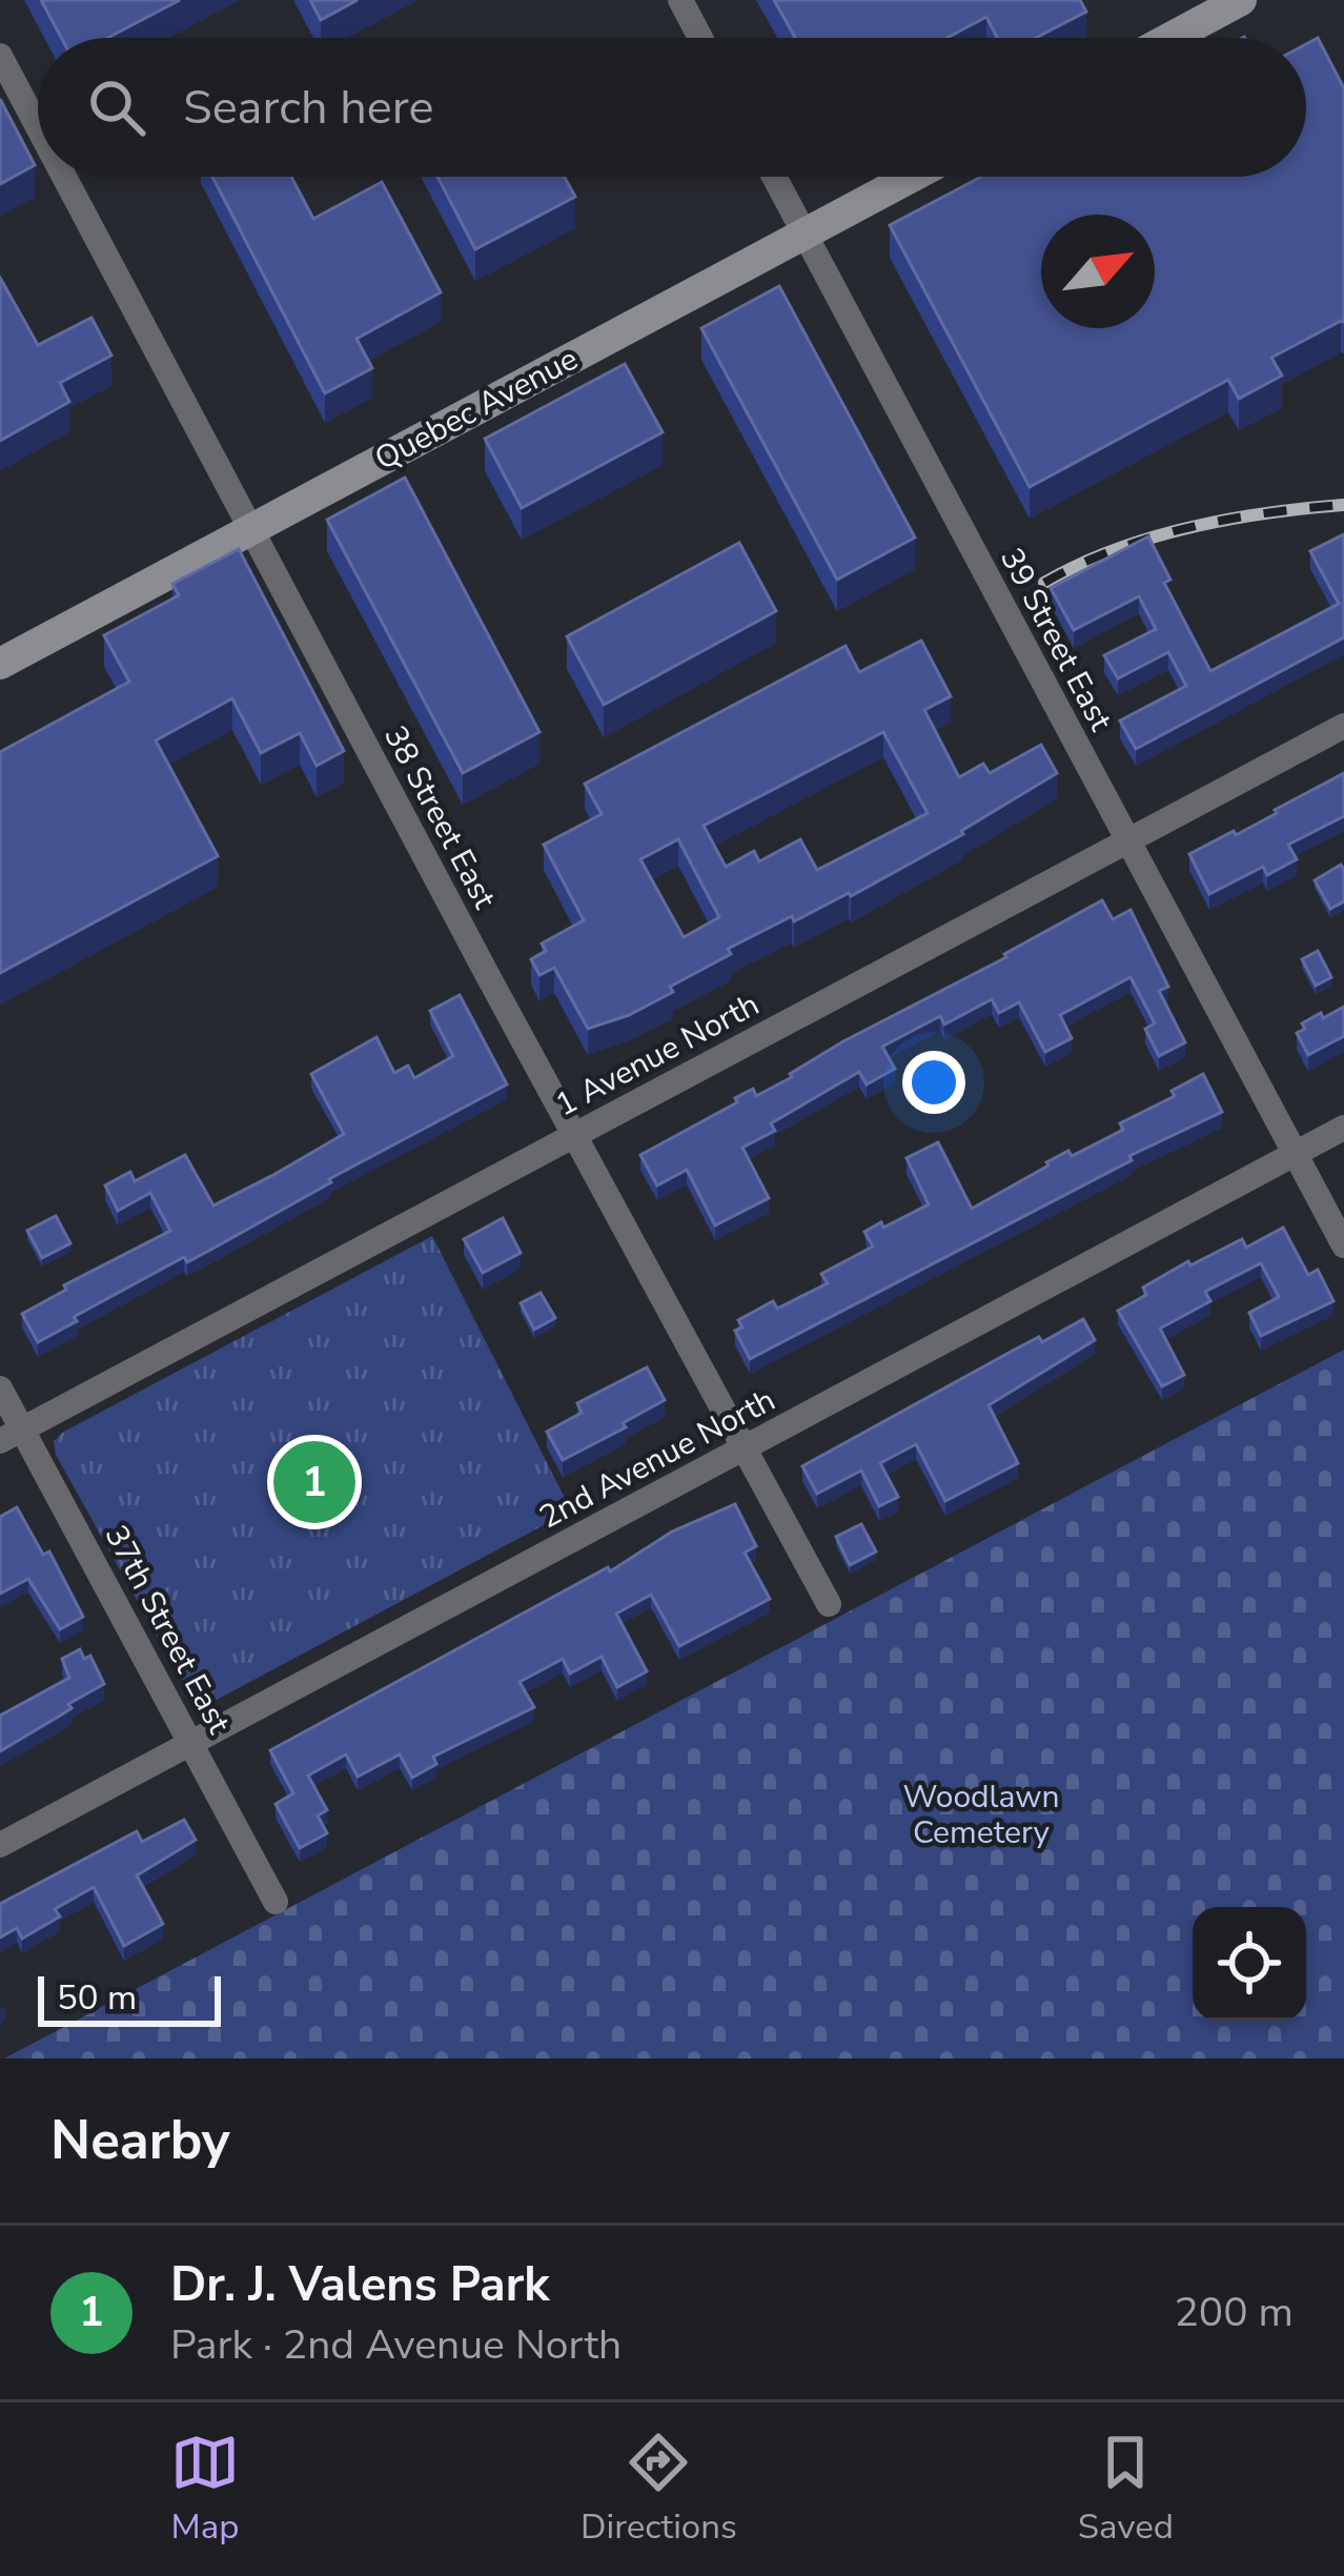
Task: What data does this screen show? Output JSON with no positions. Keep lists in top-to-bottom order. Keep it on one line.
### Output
{"streets":{"street":["Quebec Avenue","39 Street East","38 Street East","1 Avenue North","2nd Avenue North","37th Street East"]},"crossings":[["Quebec Avenue","39 Street East"],["Quebec Avenue","38 Street East"],["39 Street East","1 Avenue North"],["39 Street East","2nd Avenue North"],["38 Street East","1 Avenue North"],["38 Street East","2nd Avenue North"],["1 Avenue North","37th Street East"],["2nd Avenue North","37th Street East"]],"parks":["Woodlawn Cemetery"],"scale_bar":"50 m","north":"top right","page":{"search":"Search here","pins":"1","scale":"50 m","heading":"Nearby","list":[{"mark":"1","name":"Dr. J. Valens Park","note":"Park · 2nd Avenue North","value":"200 m"}],"nav":["Map","Directions","Saved"]}}
